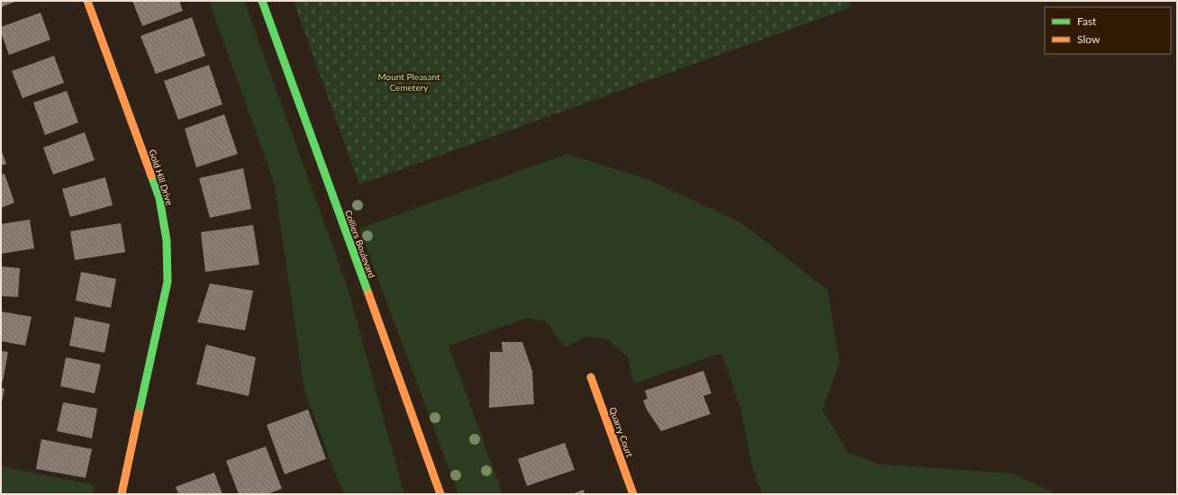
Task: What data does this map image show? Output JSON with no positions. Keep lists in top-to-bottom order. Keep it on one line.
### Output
{"streets":{"street":["Gold Hill Drive","Colliers Boulevard","Quarry Court"]},"parks":["Mount Pleasant Cemetery"],"legend":["Fast","Slow"]}
